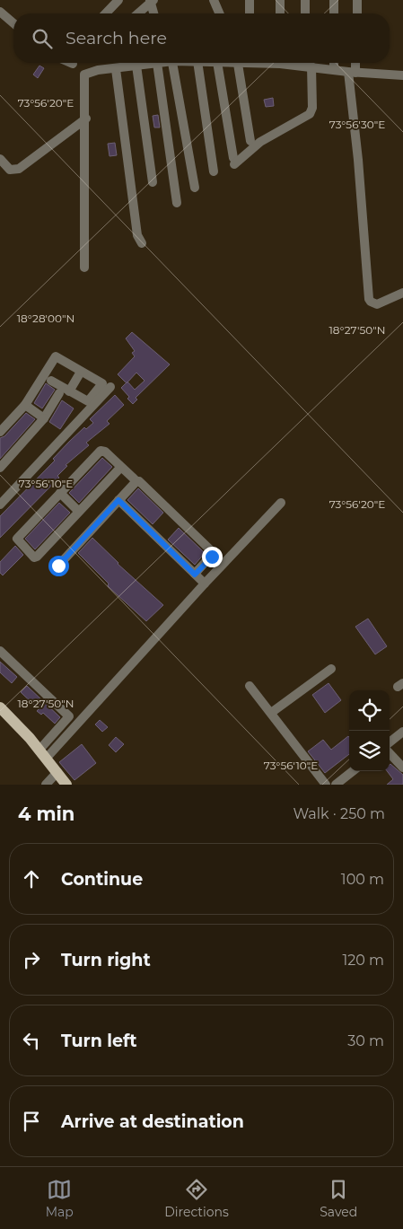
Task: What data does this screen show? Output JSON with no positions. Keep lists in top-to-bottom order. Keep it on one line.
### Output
{"page":{"search":"Search here","heading":["4 min","Walk · 250 m"],"list":[["Continue","100 m"],["Turn right","120 m"],["Turn left","30 m"],"Arrive at destination"],"nav":["Map","Directions","Saved"]},"coordinates":["73°56'20\"E","73°56'30\"E","18°28'00\"N","18°27'50\"N","73°56'10\"E"]}
